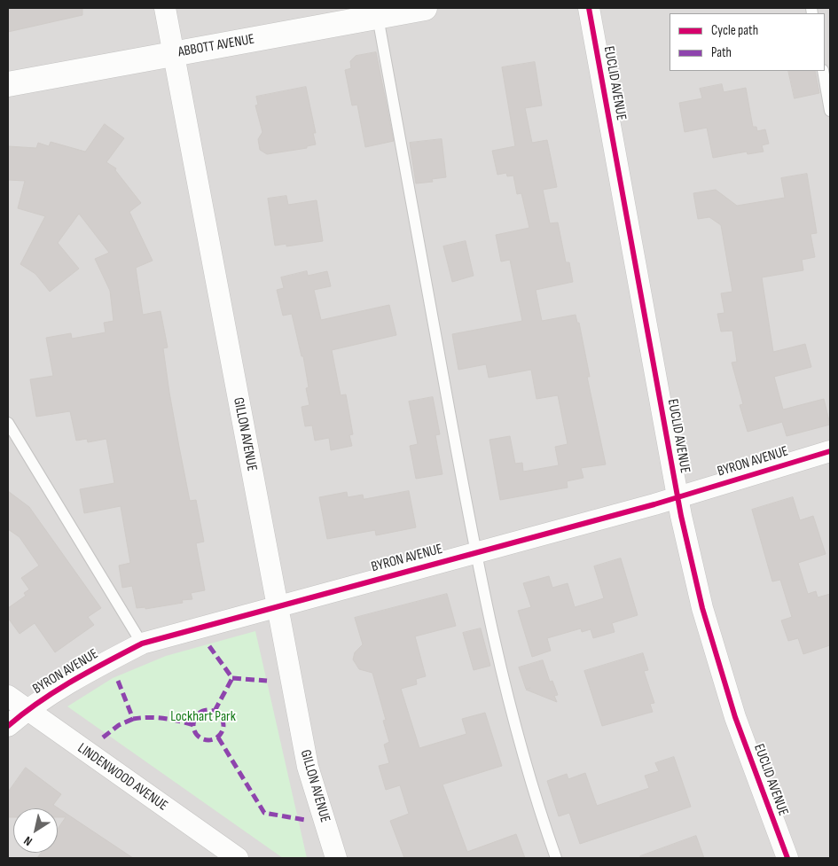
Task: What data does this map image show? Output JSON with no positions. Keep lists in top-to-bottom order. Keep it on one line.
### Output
{"streets":{"street":["ABBOTT AVENUE","EUCLID AVENUE","GILLON AVENUE","BYRON AVENUE","LINDENWOOD AVENUE"]},"crossings":[["ABBOTT AVENUE","GILLON AVENUE"],["EUCLID AVENUE","BYRON AVENUE"],["GILLON AVENUE","BYRON AVENUE"],["BYRON AVENUE","LINDENWOOD AVENUE"]],"parks":["Lockhart Park"],"legend":["Cycle path","Path"],"north":"bottom left"}
